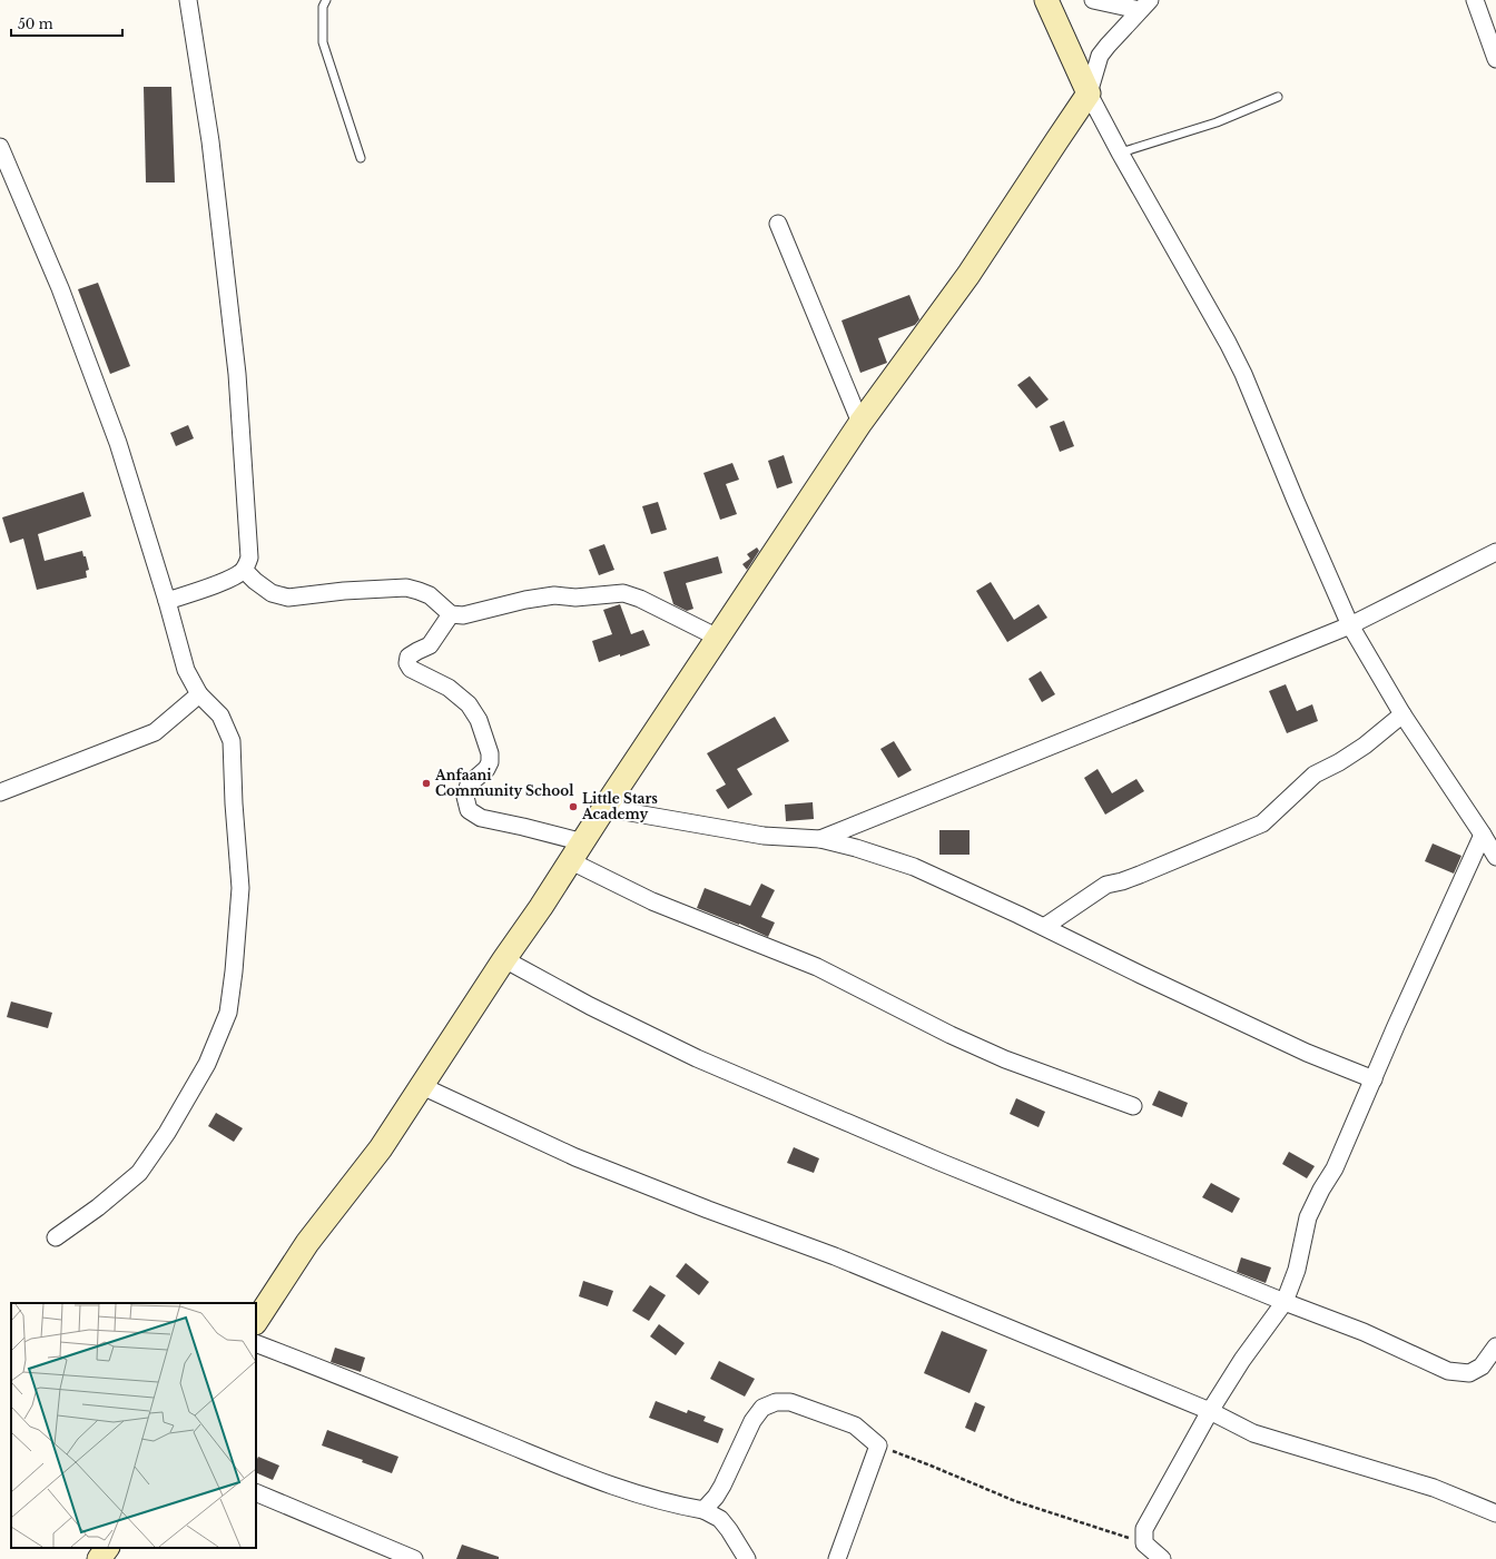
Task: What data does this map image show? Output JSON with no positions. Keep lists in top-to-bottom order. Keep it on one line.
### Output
{"places":["Anfaani Community School","Little Stars Academy"],"scale_bar":"50 m"}
